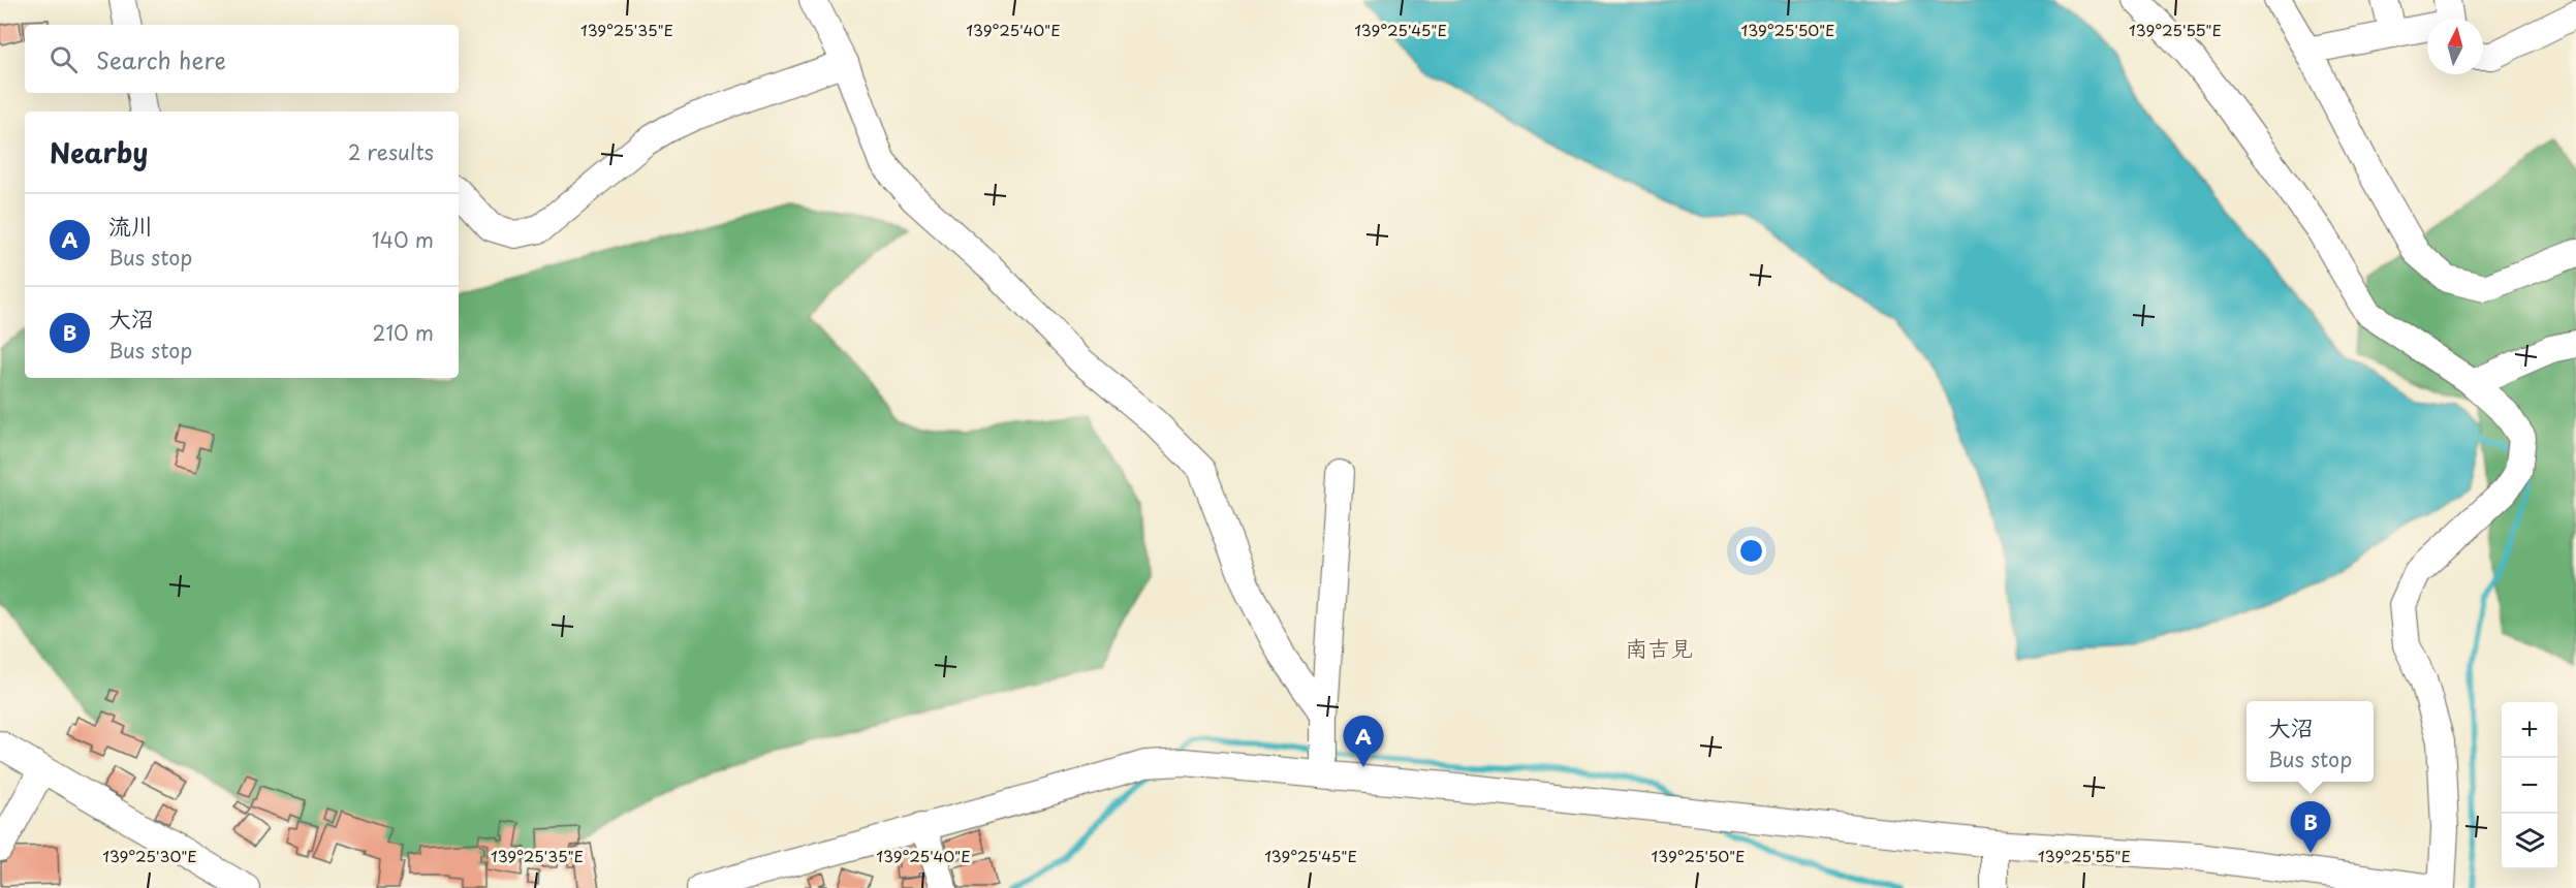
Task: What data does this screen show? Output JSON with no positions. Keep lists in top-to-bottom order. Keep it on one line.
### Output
{"districts":["南吉見"],"north":"top","page":{"search":"Search here","heading":["Nearby","2 results"],"list":[{"mark":"A","name":"流川","note":"Bus stop","value":"140 m"},{"mark":"B","name":"大沼","note":"Bus stop","value":"210 m"}],"popup":["大沼","Bus stop"],"map_buttons":["+","−"],"pins":["A","B"]},"coordinates":["139°25'35\"E","139°25'40\"E","139°25'45\"E","139°25'50\"E","139°25'55\"E","139°25'30\"E"]}
